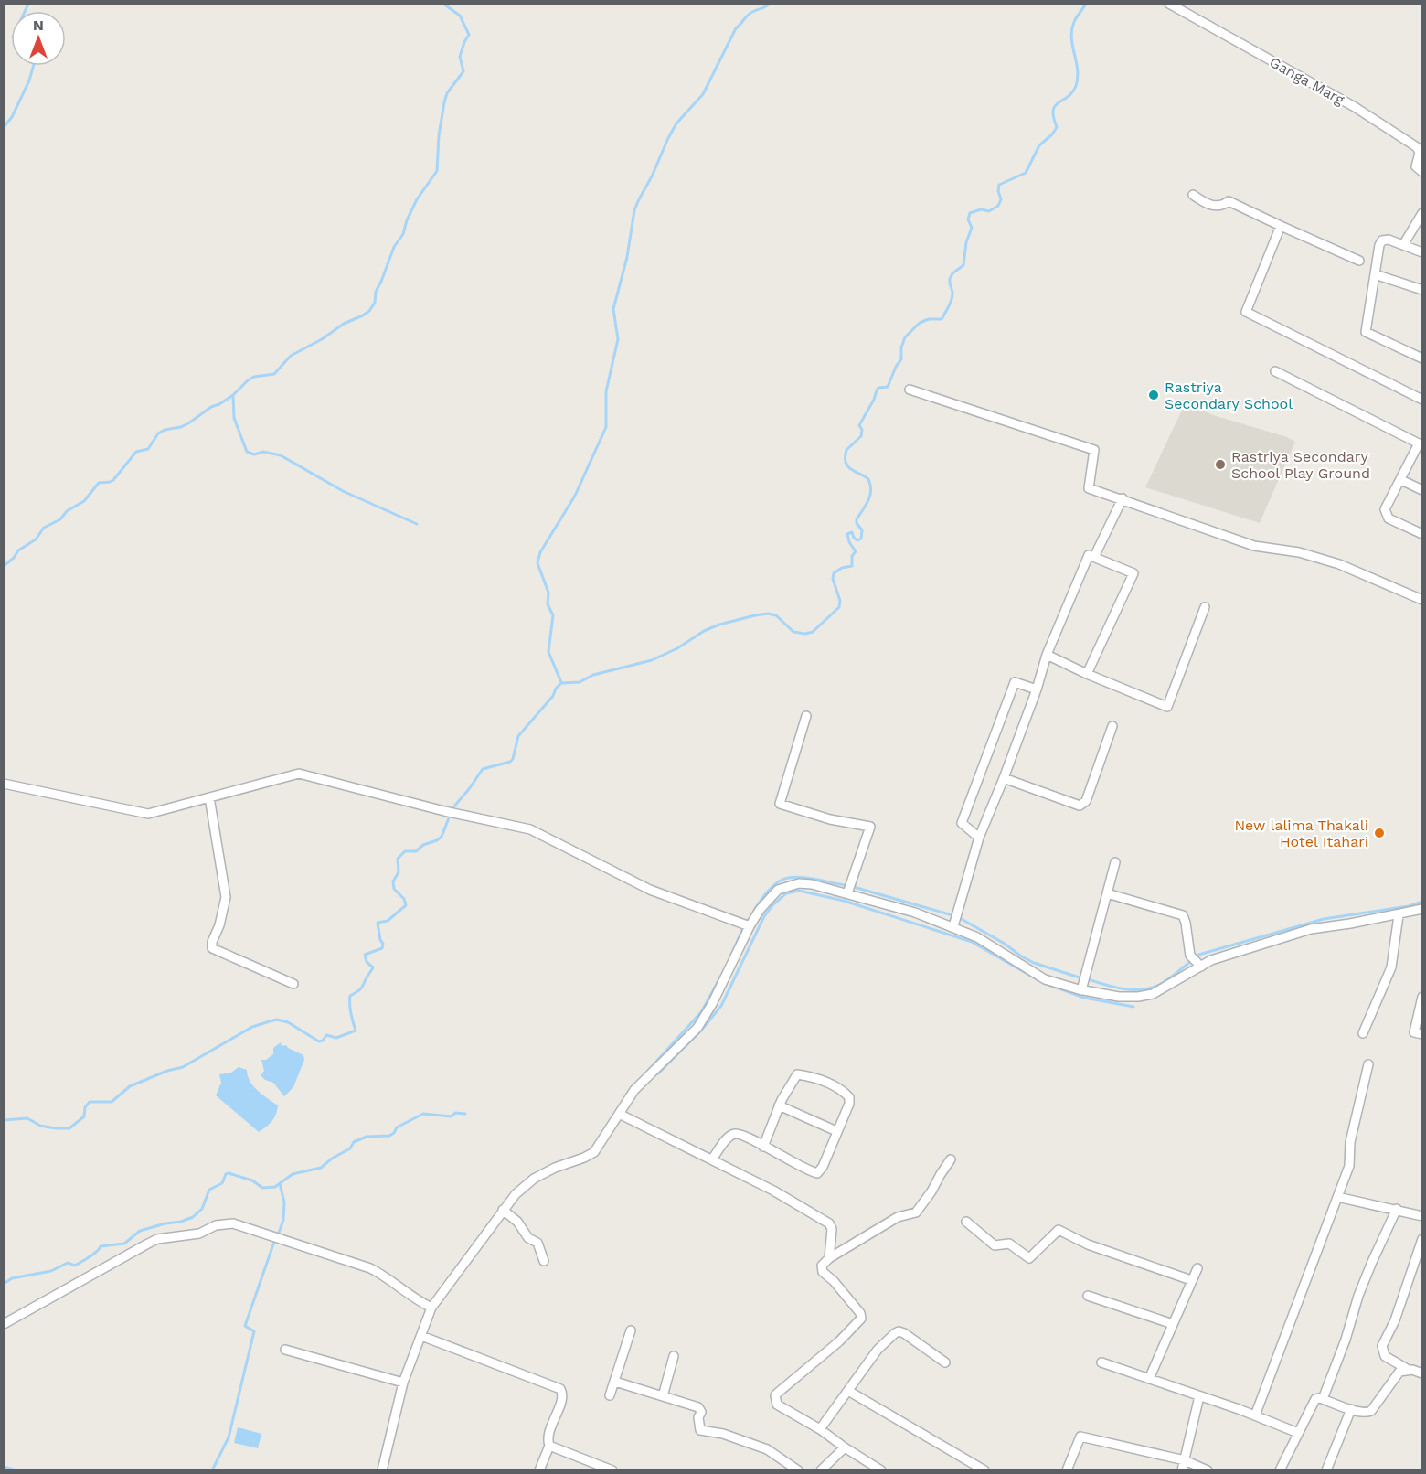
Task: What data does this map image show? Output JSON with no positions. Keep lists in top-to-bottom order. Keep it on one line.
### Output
{"streets":{"street":["Ganga Marg"]},"places":["Rastriya Secondary School","Rastriya Secondary School Play Ground","New lalima Thakali Hotel Itahari"],"north":"top"}
